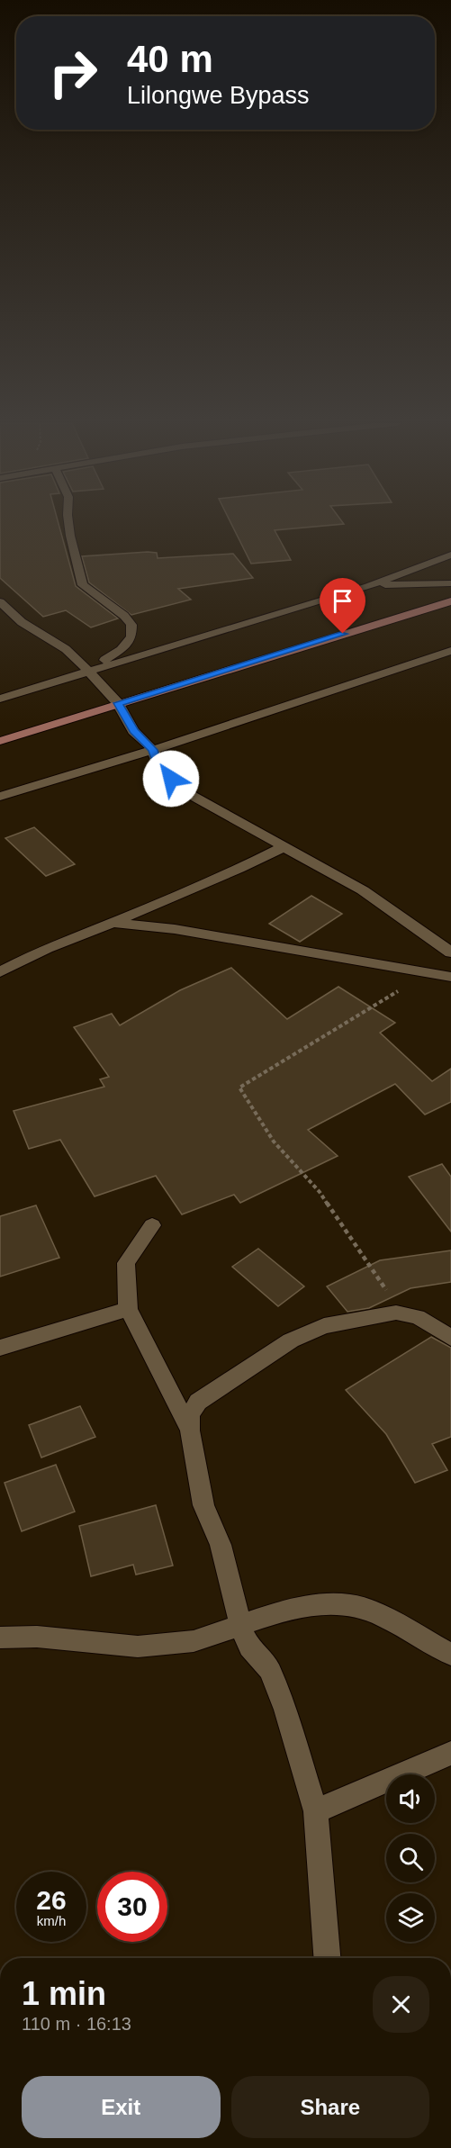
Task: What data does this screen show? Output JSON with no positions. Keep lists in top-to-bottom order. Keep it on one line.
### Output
{"page":{"turn":["40 m","Lilongwe Bypass"],"speed":"26 km/h","limit":"30","heading":["1 min","110 m · 16:13"],"buttons":["Exit","Share"]}}
